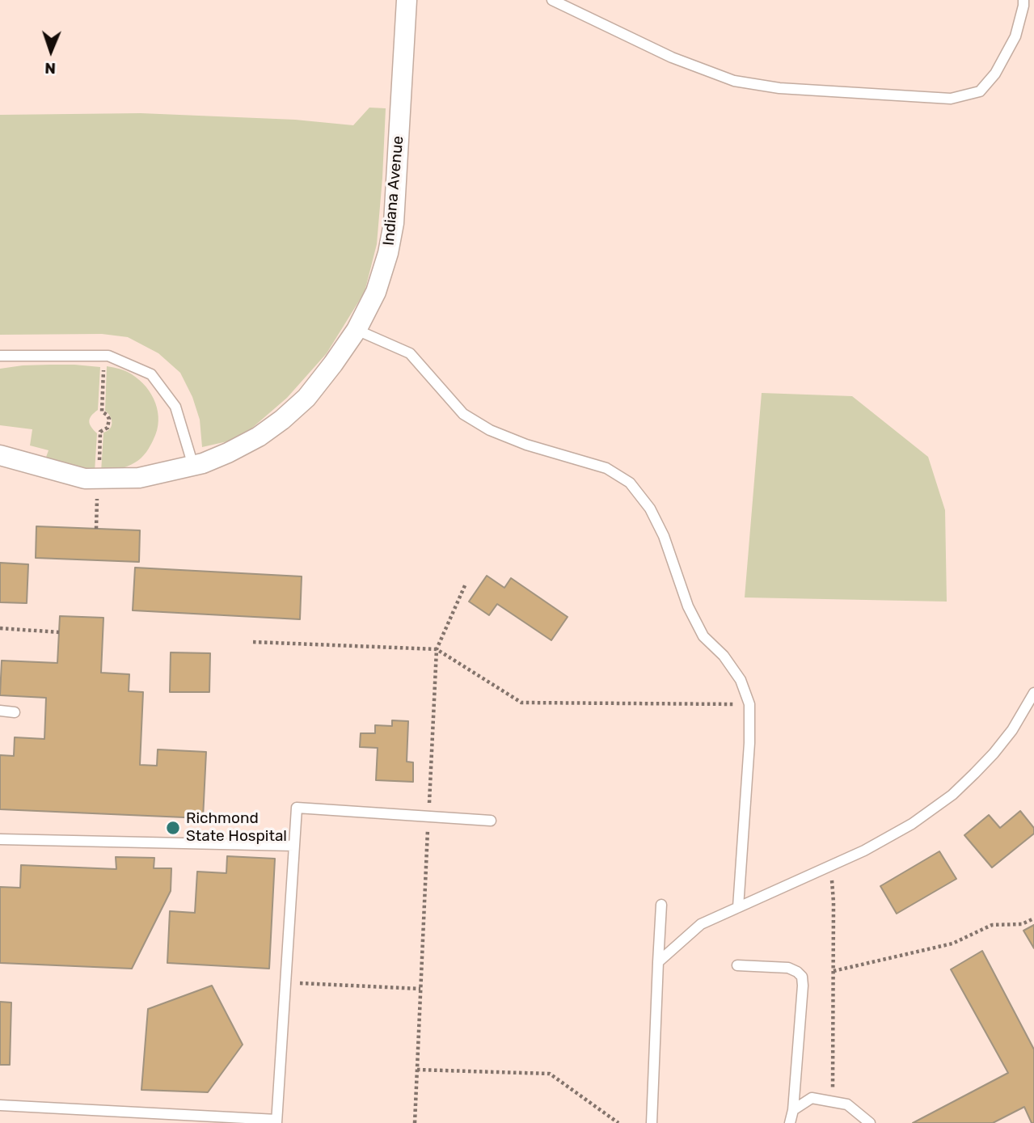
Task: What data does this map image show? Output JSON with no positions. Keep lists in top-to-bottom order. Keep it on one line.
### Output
{"streets":{"street":["Indiana Avenue"]},"places":["Richmond State Hospital"],"north":"bottom"}
